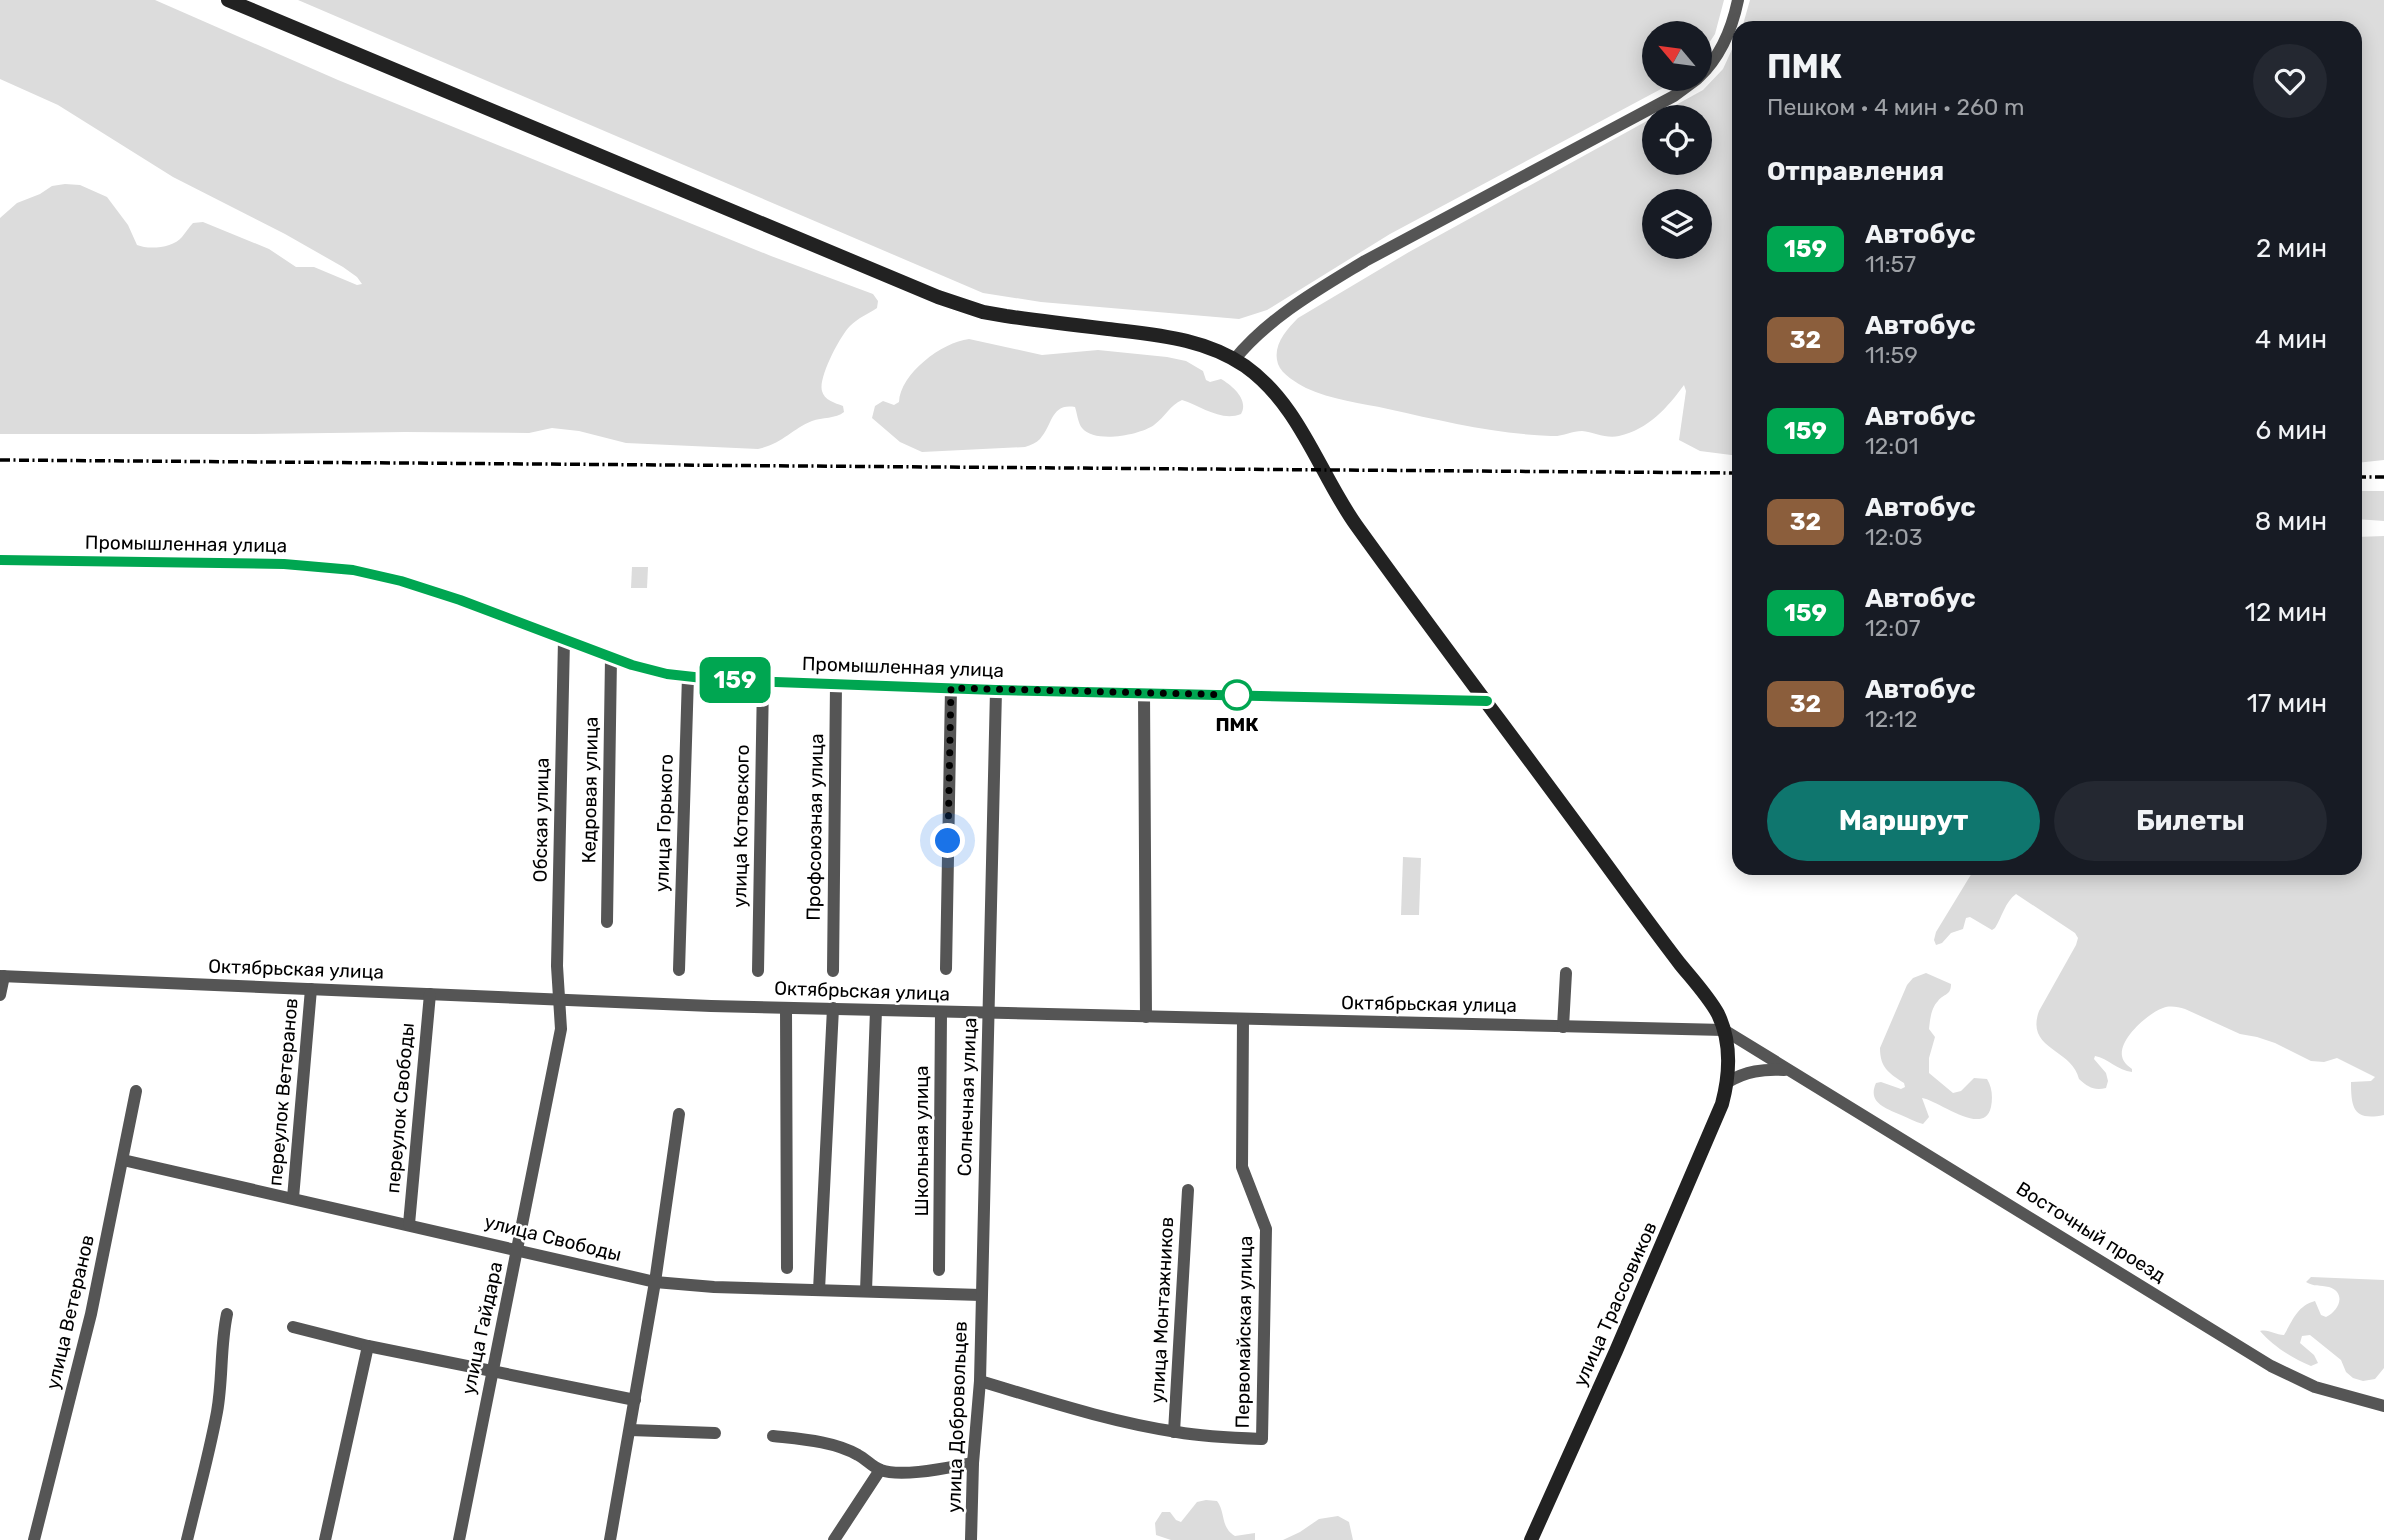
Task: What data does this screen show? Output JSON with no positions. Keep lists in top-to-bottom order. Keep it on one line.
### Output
{"streets":{"main road":["Промышленная улица","улица Трассовиков"],"street":["Кедровая улица","Обская улица","улица Горького","улица Котовского","Профсоюзная улица","Октябрьская улица","переулок Ветеранов","Солнечная улица","переулок Свободы","Школьная улица","Восточный проезд","улица Свободы","улица Монтажников","улица Ветеранов","улица Гайдара","Первомайская улица","улица Добровольцев"]},"crossings":[["Промышленная улица","Кедровая улица"],["Промышленная улица","Обская улица"],["Промышленная улица","улица Горького"],["Промышленная улица","улица Котовского"],["Промышленная улица","Профсоюзная улица"],["Промышленная улица","Солнечная улица"],["Обская улица","Октябрьская улица"],["Обская улица","улица Гайдара"],["Октябрьская улица","переулок Ветеранов"],["Октябрьская улица","Солнечная улица"],["Октябрьская улица","переулок Свободы"],["Октябрьская улица","Школьная улица"],["Октябрьская улица","Восточный проезд"],["Октябрьская улица","улица Трассовиков"],["Октябрьская улица","улица Гайдара"],["Октябрьская улица","Первомайская улица"],["переулок Ветеранов","улица Свободы"],["Солнечная улица","улица Свободы"],["Солнечная улица","улица Добровольцев"],["переулок Свободы","улица Свободы"],["Восточный проезд","улица Трассовиков"],["улица Свободы","улица Ветеранов"],["улица Свободы","улица Гайдара"],["улица Свободы","улица Добровольцев"],["улица Монтажников","Первомайская улица"],["улица Монтажников","улица Добровольцев"]],"places":["ПМК"],"lines":["bus line 159"],"north":"top left","page":{"on_map":"159","heading":[["ПМК","Пешком · 4 мин · 260 m"],"Отправления"],"list":[{"mark":"159","name":"Автобус","note":"11:57","value":"2 мин"},{"mark":"32","name":"Автобус","note":"11:59","value":"4 мин"},{"mark":"159","name":"Автобус","note":"12:01","value":"6 мин"},{"mark":"32","name":"Автобус","note":"12:03","value":"8 мин"},{"mark":"159","name":"Автобус","note":"12:07","value":"12 мин"},{"mark":"32","name":"Автобус","note":"12:12","value":"17 мин"}],"buttons":["Маршрут","Билеты"]}}
